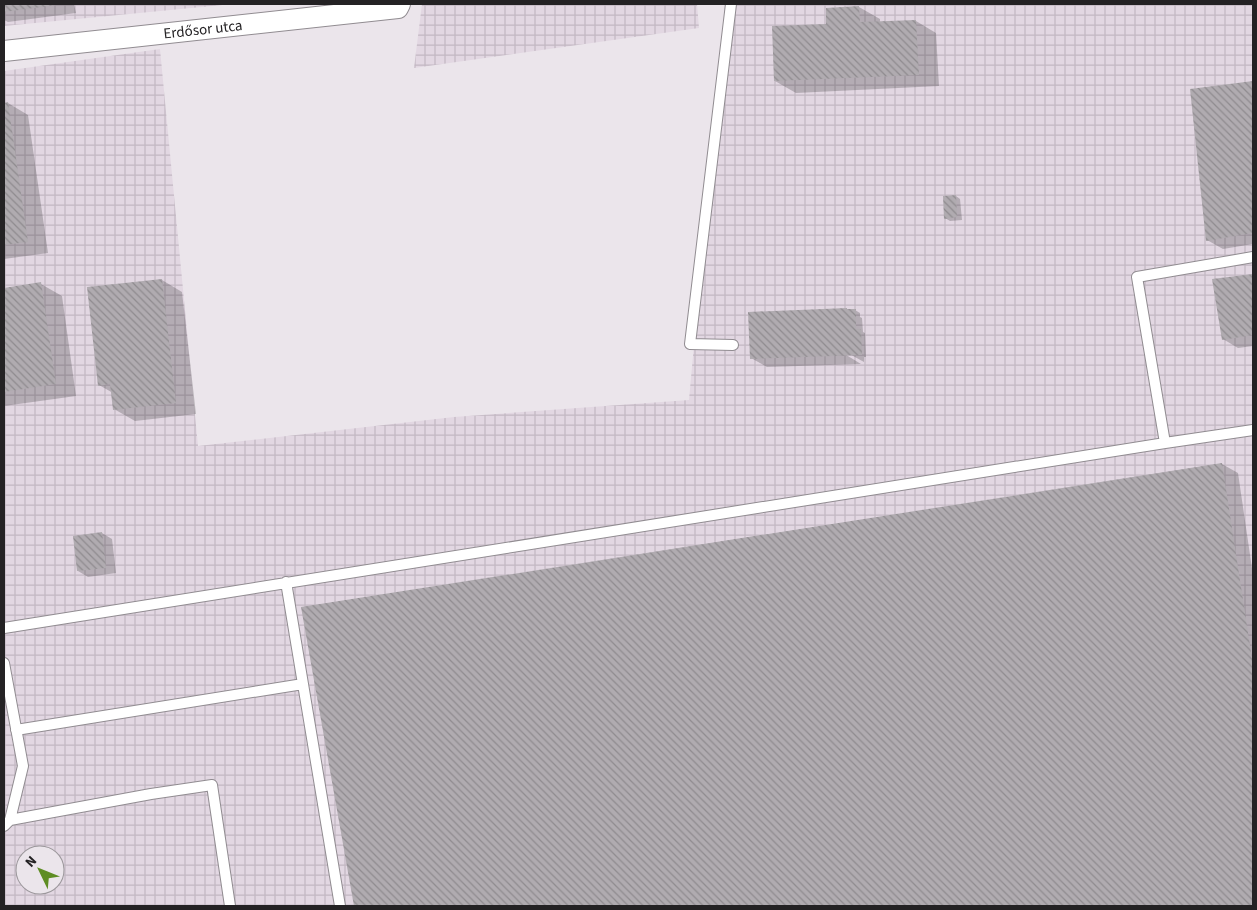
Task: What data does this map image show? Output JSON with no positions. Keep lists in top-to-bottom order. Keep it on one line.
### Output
{"streets":{"street":["Erdősor utca"]},"north":"top left"}
